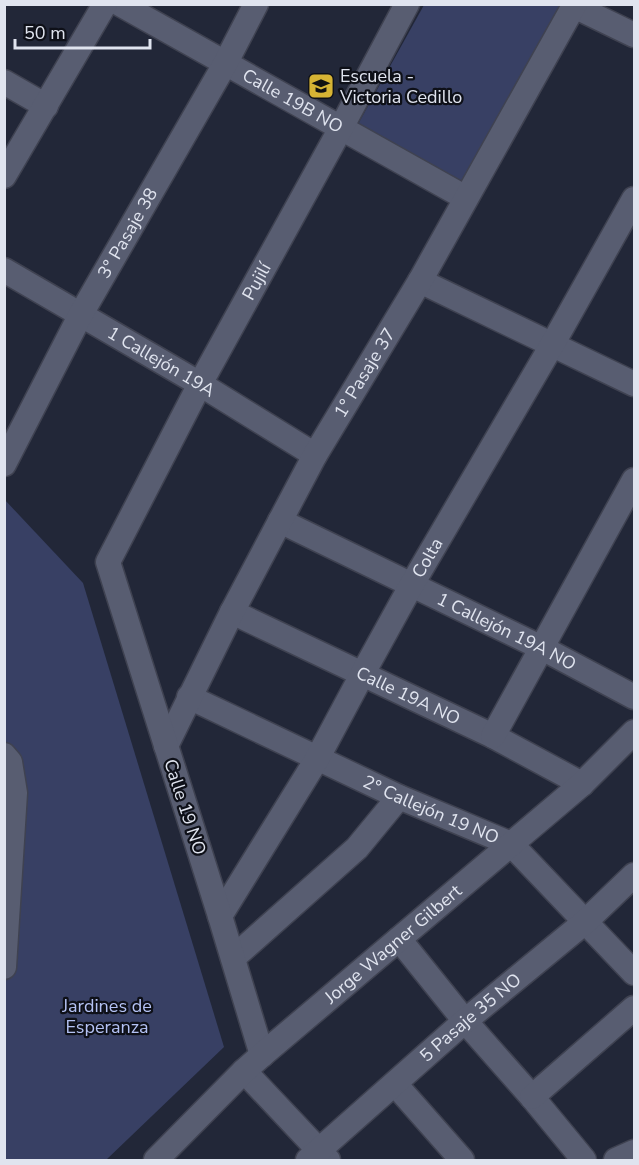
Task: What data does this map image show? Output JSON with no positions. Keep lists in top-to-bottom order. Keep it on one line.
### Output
{"streets":{"street":["Calle 19B NO","3° Pasaje 38","Pujilí","1 Callejón 19A","1° Pasaje 37","Colta","1 Callejón 19A NO","Calle 19A NO","Calle 19 NO","2° Callejón 19 NO","Jorge Wagner Gilbert","5 Pasaje 35 NO"]},"crossings":[["Calle 19B NO","3° Pasaje 38"],["Calle 19B NO","Pujilí"],["Calle 19B NO","1° Pasaje 37"],["3° Pasaje 38","1 Callejón 19A"],["Pujilí","1 Callejón 19A"],["Pujilí","Calle 19 NO"],["1 Callejón 19A","1° Pasaje 37"],["1° Pasaje 37","1 Callejón 19A NO"],["1° Pasaje 37","Calle 19A NO"],["1° Pasaje 37","Calle 19 NO"],["1° Pasaje 37","2° Callejón 19 NO"],["Colta","1 Callejón 19A NO"],["Colta","Calle 19A NO"],["Colta","Calle 19 NO"],["Colta","2° Callejón 19 NO"],["Calle 19A NO","Jorge Wagner Gilbert"],["Calle 19 NO","Jorge Wagner Gilbert"],["2° Callejón 19 NO","Jorge Wagner Gilbert"],["2° Callejón 19 NO","5 Pasaje 35 NO"]],"parks":["Jardines de Esperanza"],"places":{"school or university":["Escuela - Victoria Cedillo"]},"scale_bar":"50 m"}
